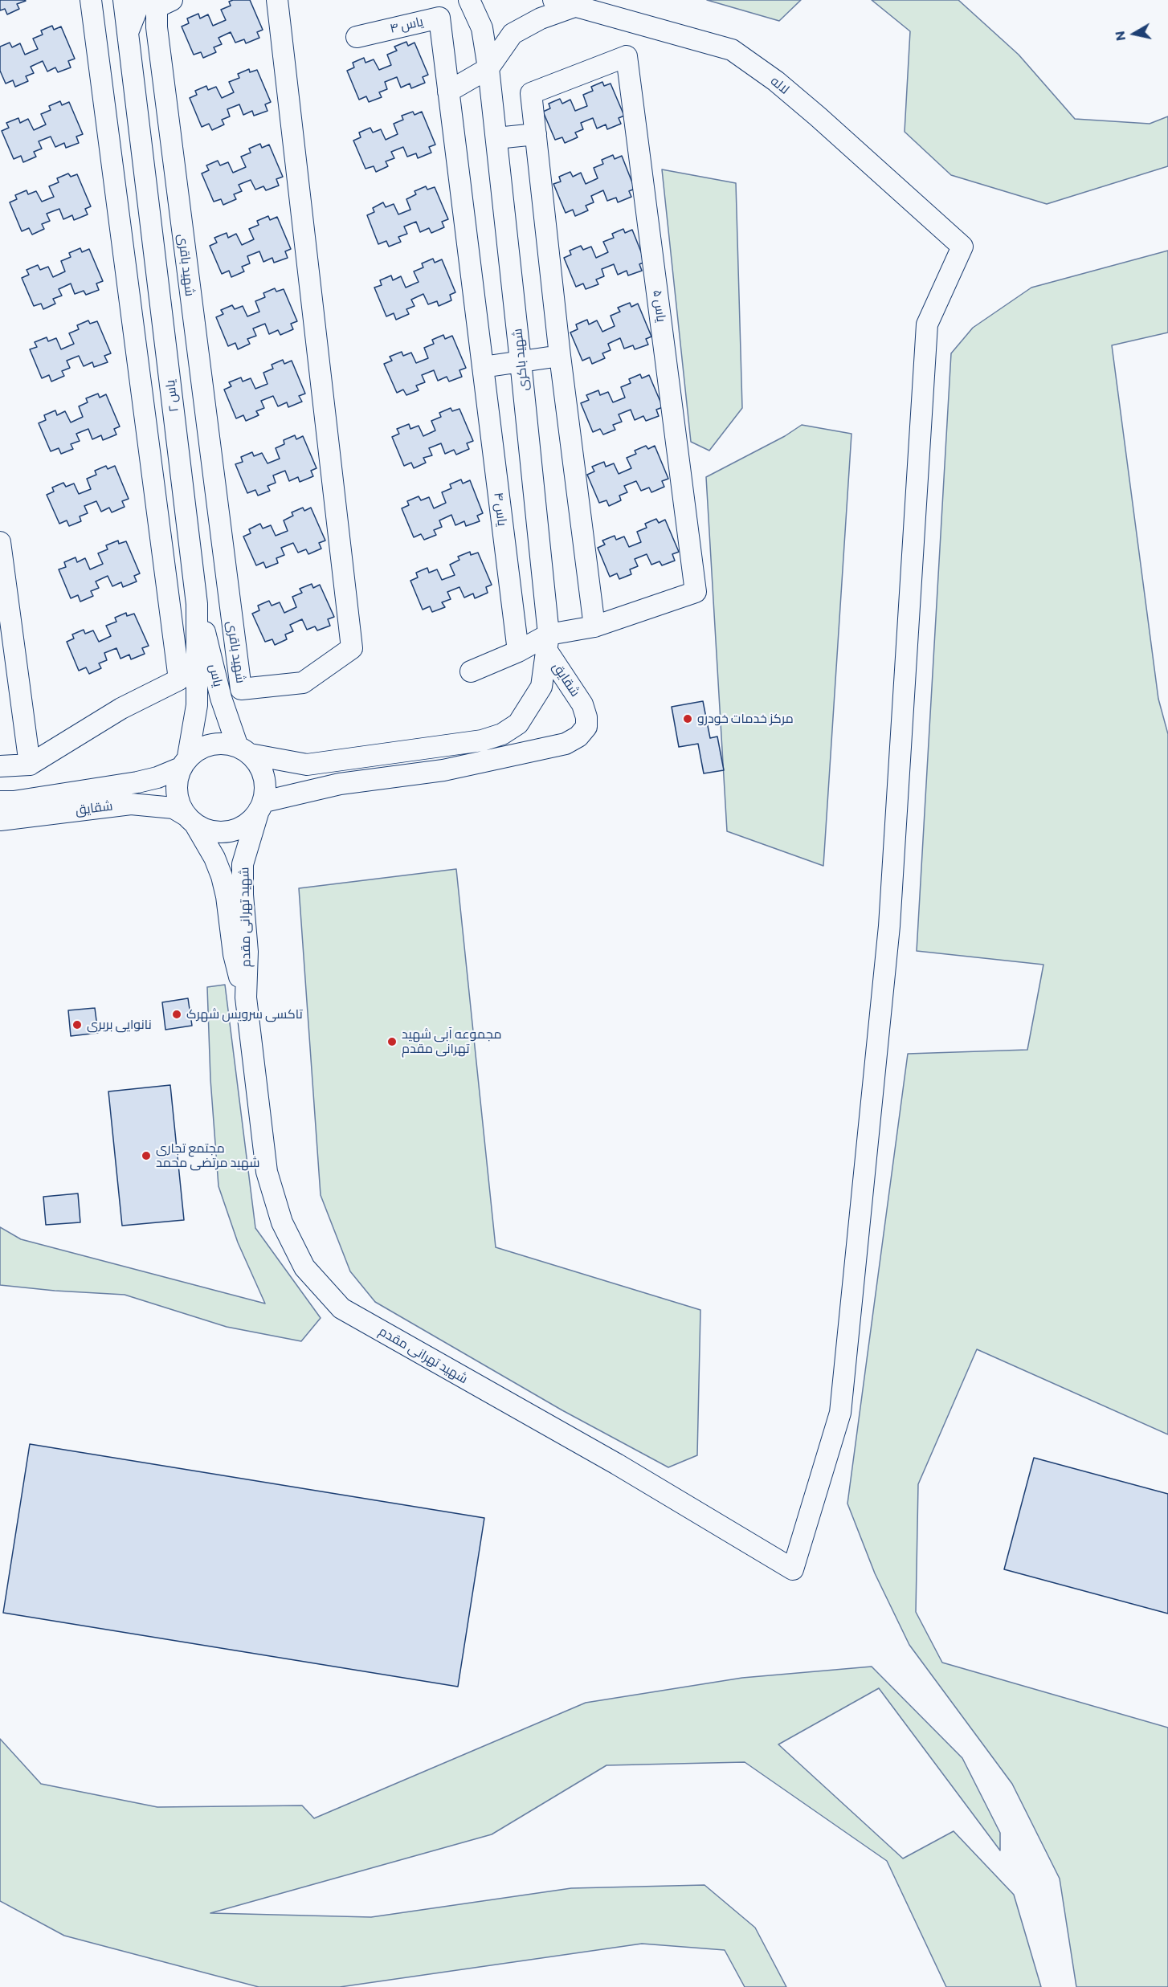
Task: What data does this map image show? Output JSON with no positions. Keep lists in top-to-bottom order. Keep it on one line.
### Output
{"streets":{"street":["یاس ۴","لاله","شهید باقری","یاس ۵","شهید باکری","یاس ۲","یاس","شقایق","شهید تهرانی مقدم"]},"crossings":[["لاله","شهید تهرانی مقدم"],["یاس ۵","شهید باکری"],["یاس ۵","شقایق"],["شهید باکری","شقایق"],["یاس ۲","یاس"],["یاس","شقایق"],["یاس","شهید تهرانی مقدم"],["شقایق","شهید تهرانی مقدم"]],"places":["مرکز خدمات خودرو","تاکسی سرویس شهرک","نانوایی بربری","مجموعه آبی شهید تهرانی مقدم","مجتمع تجاری شهید مرتضی محمد"],"north":"left"}
